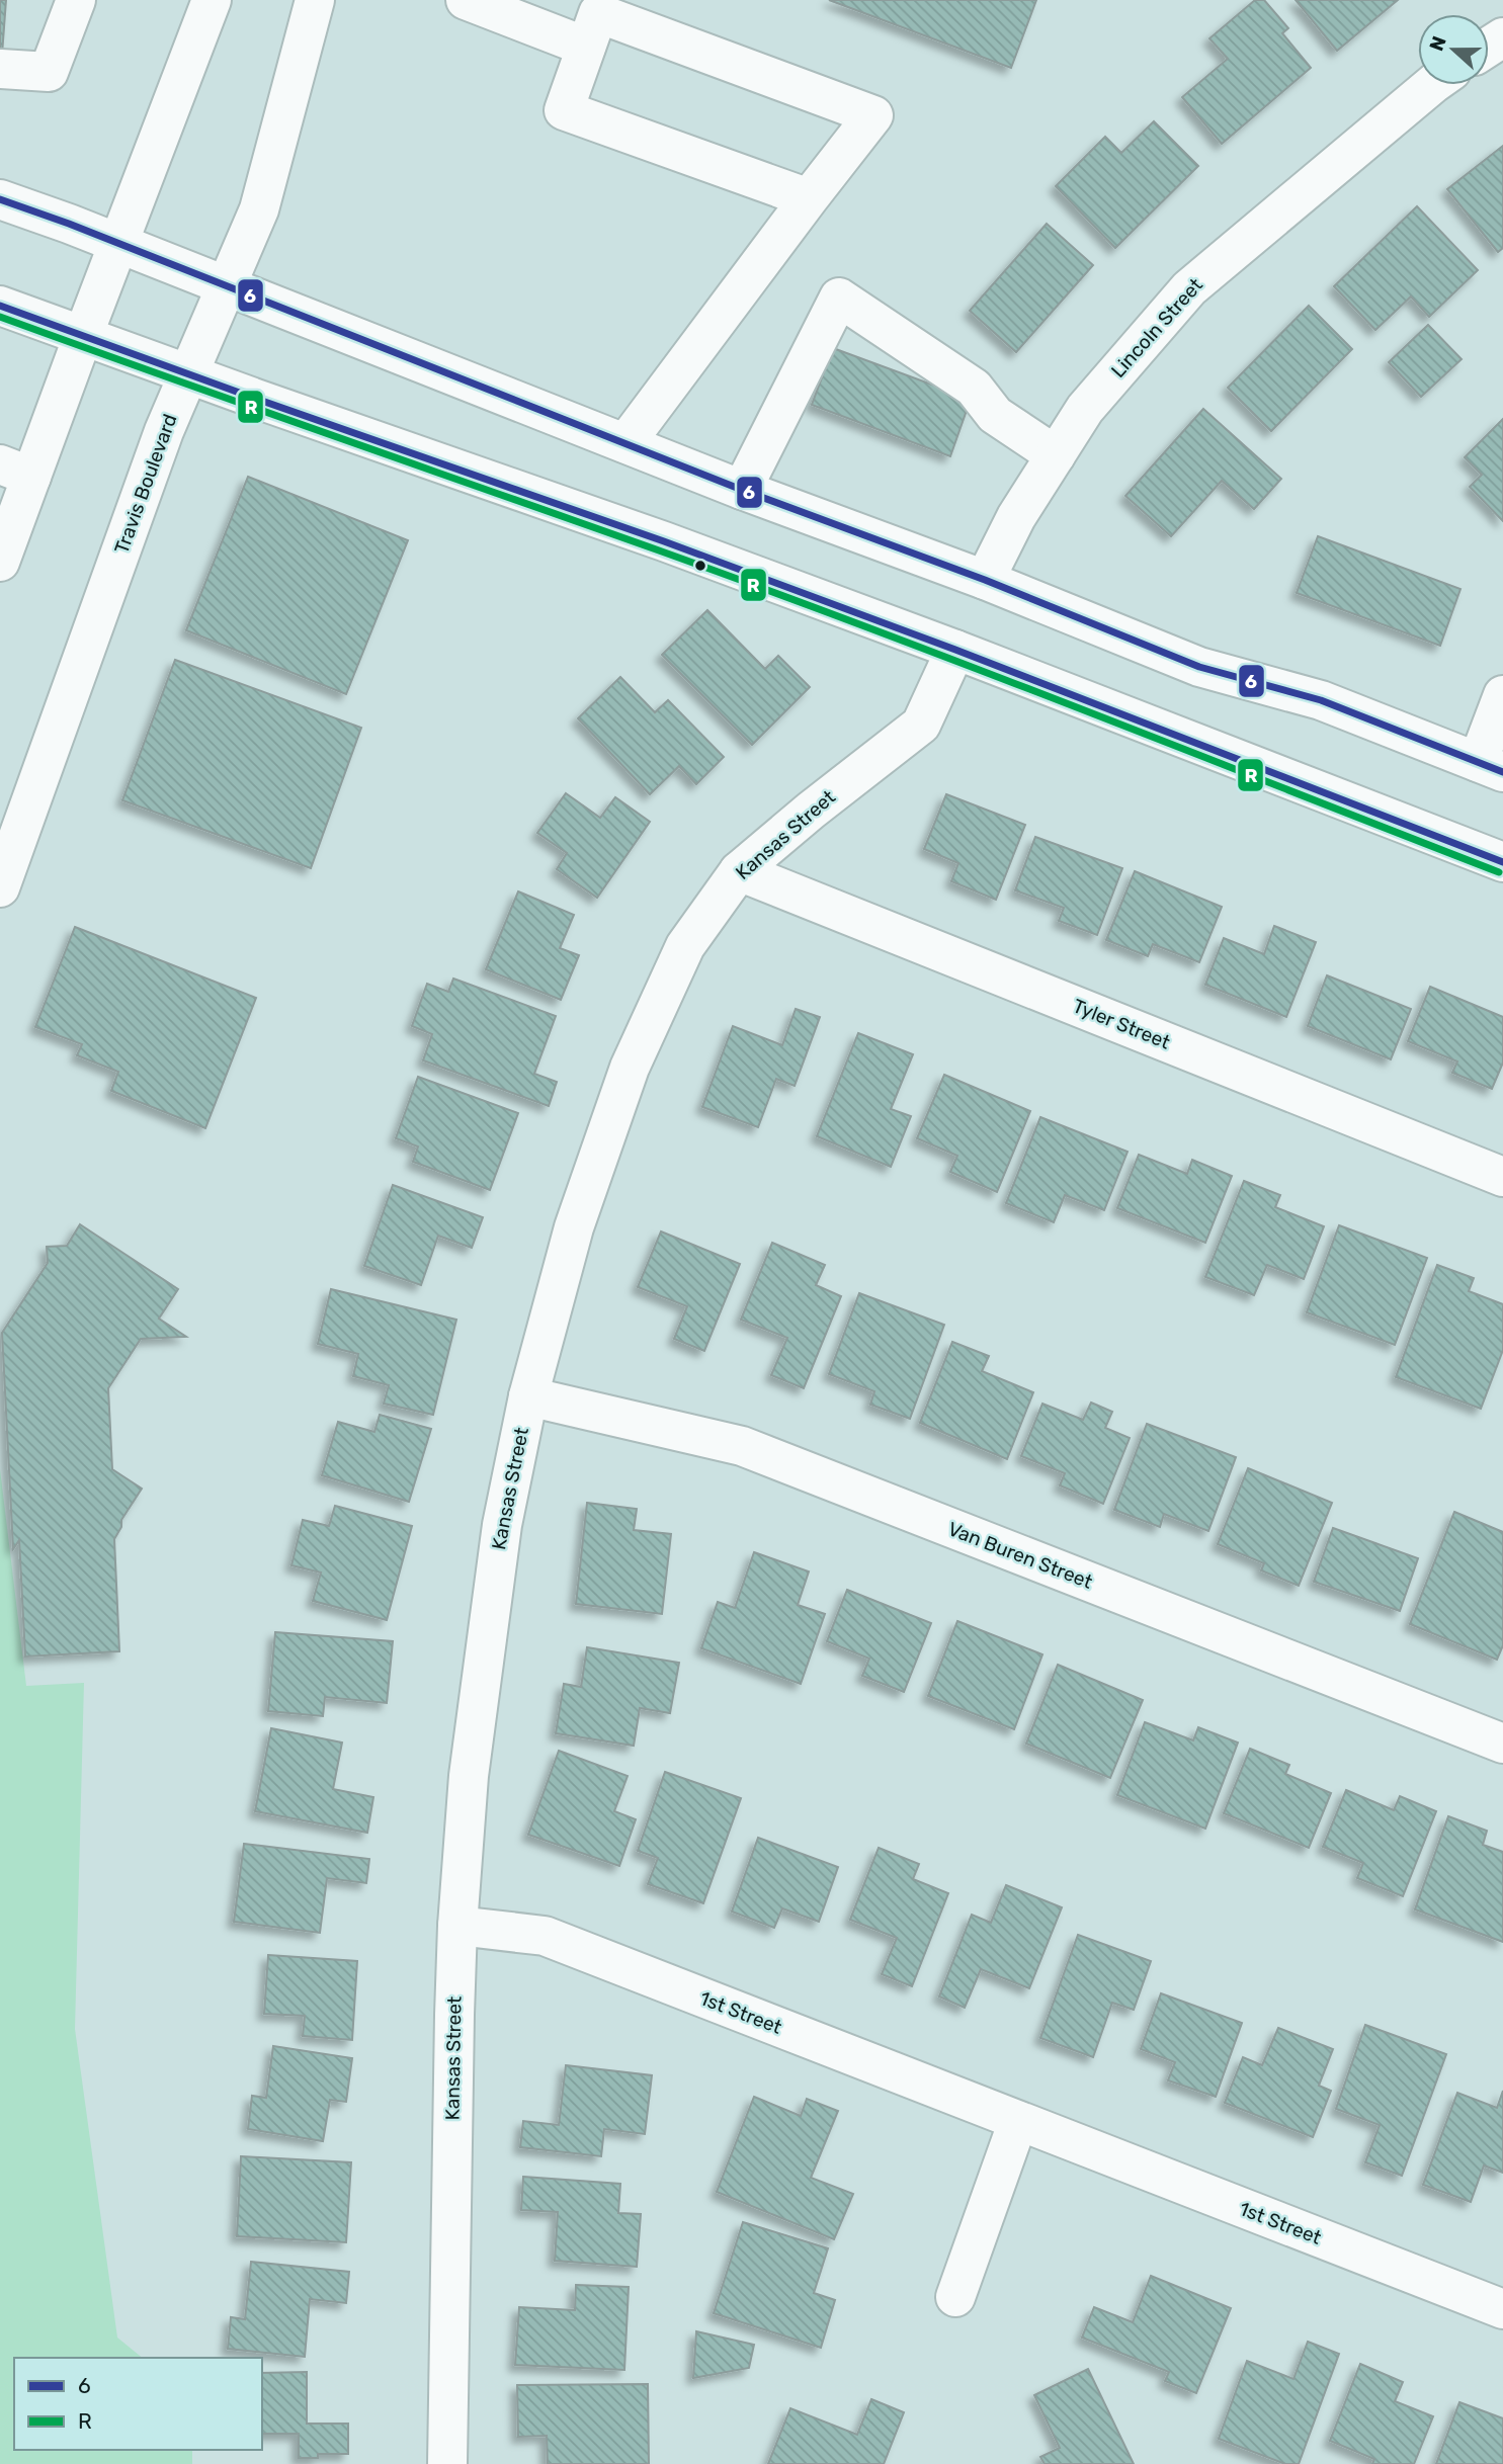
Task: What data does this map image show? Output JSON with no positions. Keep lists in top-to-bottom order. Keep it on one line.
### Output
{"streets":{"street":["Lincoln Street","Travis Boulevard","Kansas Street","Tyler Street","Van Buren Street","1st Street"]},"crossings":[["Kansas Street","Tyler Street"],["Kansas Street","Van Buren Street"],["Kansas Street","1st Street"]],"lines":["transit line 6","transit line R"],"legend":["6","R"],"north":"left"}
